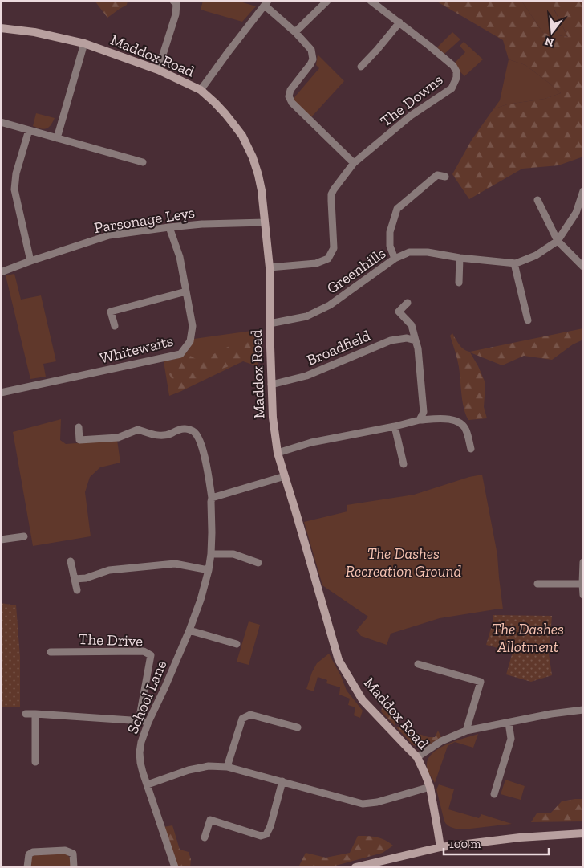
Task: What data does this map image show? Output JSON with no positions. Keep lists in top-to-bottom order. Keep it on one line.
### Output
{"streets":{"street":["Maddox Road","The Downs","Parsonage Leys","Greenhills","Broadfield","Whitewaits","The Drive","School Lane"]},"crossings":[["Maddox Road","The Downs"],["Maddox Road","Parsonage Leys"],["Maddox Road","Greenhills"],["Maddox Road","Broadfield"],["Parsonage Leys","Whitewaits"]],"parks":["The Dashes Recreation Ground","The Dashes Allotment"],"scale_bar":"100 m","north":"bottom"}
